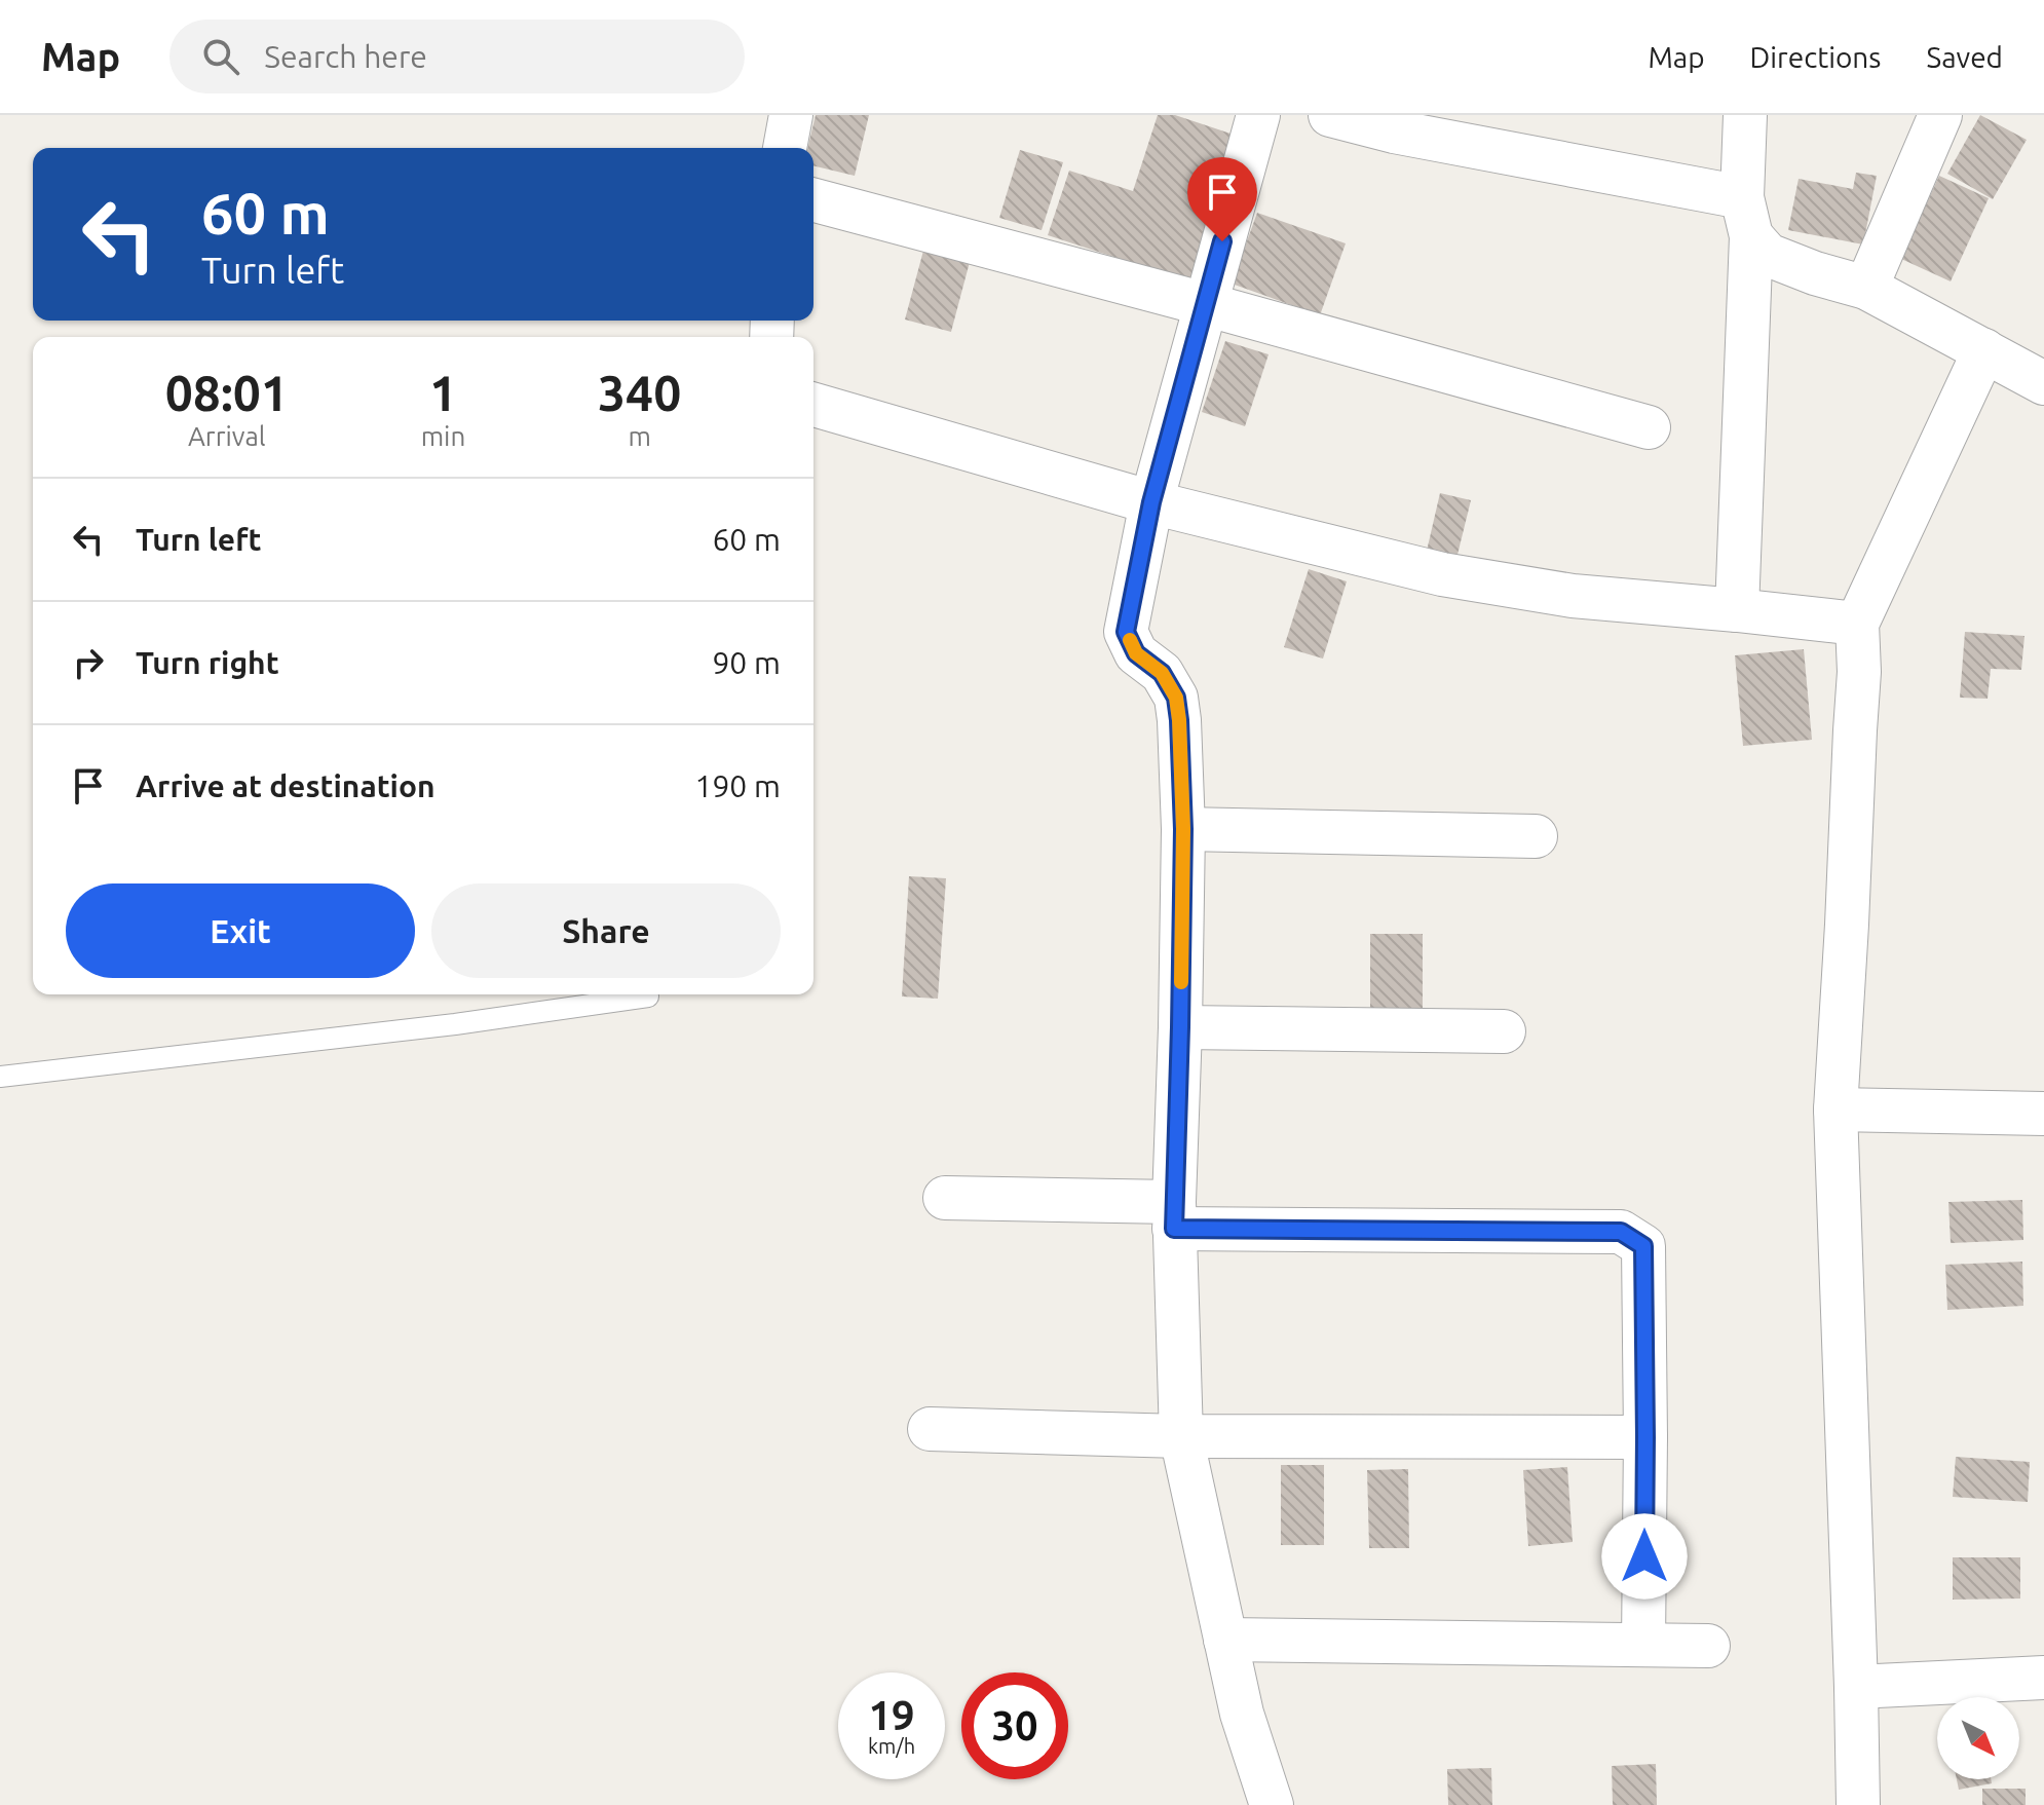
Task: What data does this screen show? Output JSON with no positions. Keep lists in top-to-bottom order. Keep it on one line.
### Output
{"north":"bottom right","page":{"header":"Map","search":"Search here","nav":["Map","Directions","Saved"],"turn":["60 m","Turn left"],"eta":["08:01","Arrival","1","min","340","m"],"list":[{"name":"Turn left","value":"60 m"},{"name":"Turn right","value":"90 m"},{"name":"Arrive at destination","value":"190 m"}],"buttons":["Exit","Share"],"speed":"19 km/h","limit":"30"}}
